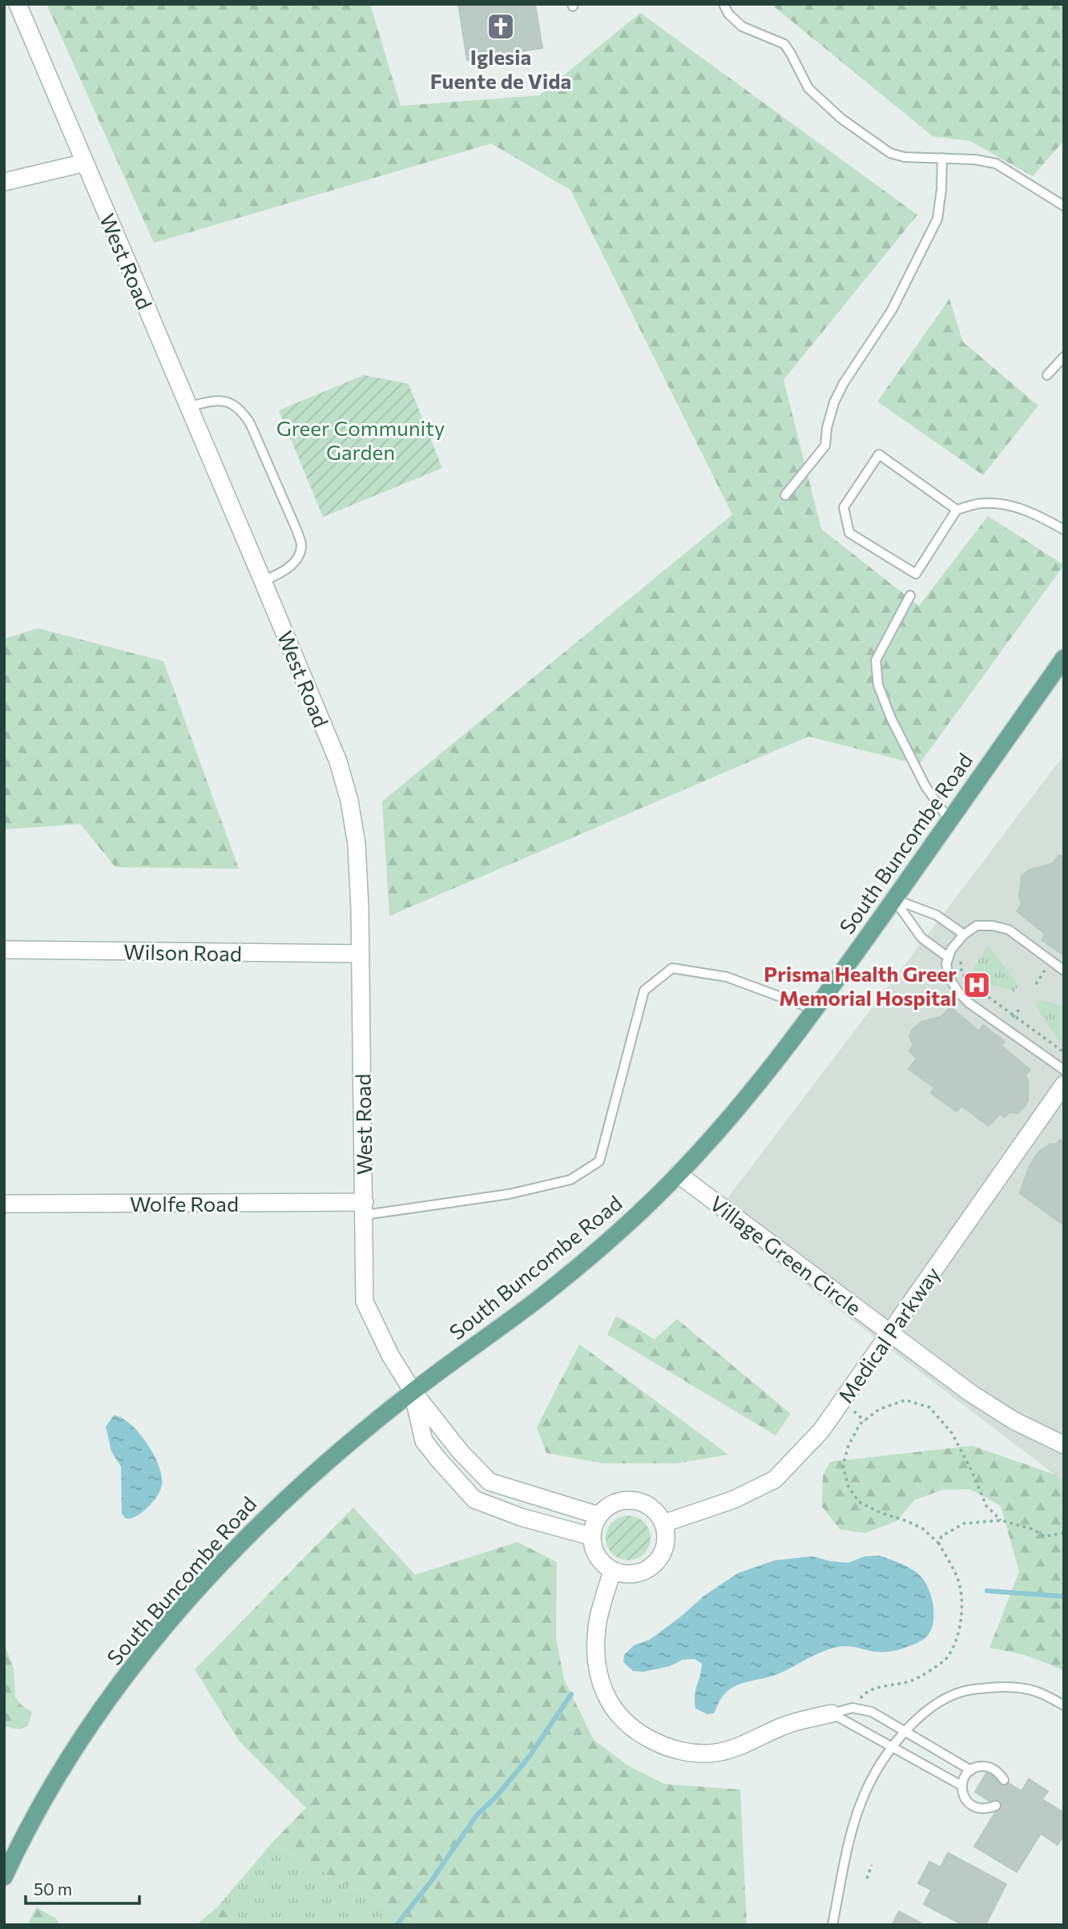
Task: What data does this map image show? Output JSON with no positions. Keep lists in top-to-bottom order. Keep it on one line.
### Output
{"streets":{"main road":["South Buncombe Road"],"street":["West Road","Wilson Road","Wolfe Road","Village Green Circle","Medical Parkway"]},"crossings":[["West Road","South Buncombe Road"],["West Road","Wilson Road"],["West Road","Wolfe Road"],["South Buncombe Road","Village Green Circle"],["Village Green Circle","Medical Parkway"]],"parks":["Greer Community Garden"],"places":{"church":["Iglesia Fuente de Vida"],"hospital":["Prisma Health Greer Memorial Hospital"]},"scale_bar":"50 m"}
